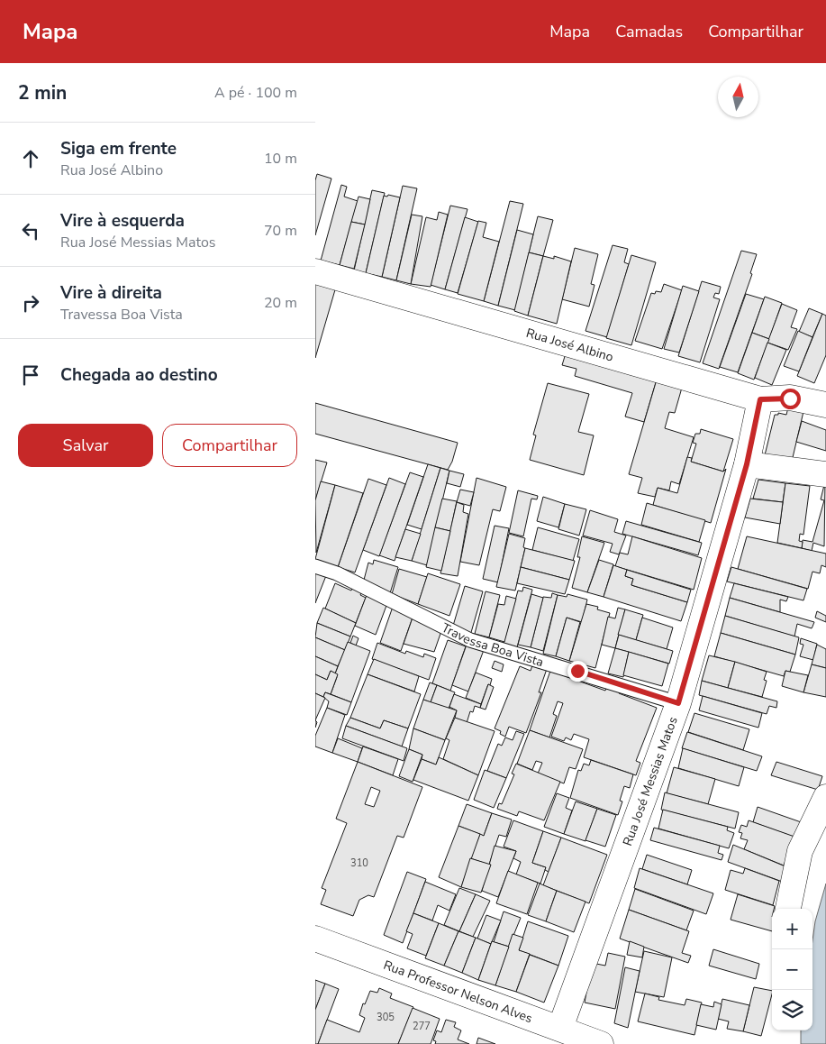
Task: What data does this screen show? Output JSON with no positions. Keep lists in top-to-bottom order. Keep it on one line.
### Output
{"streets":{"street":["Rua José Albino","Rua José Messias Matos","Rua Professor Nelson Alves"],"lane":["Travessa Boa Vista"]},"crossings":[["Rua José Albino","Rua José Messias Matos"],["Travessa Boa Vista","Rua José Messias Matos"],["Rua José Messias Matos","Rua Professor Nelson Alves"]],"house_numbers":["310","305","277"],"north":"top","page":{"header":"Mapa","nav":["Mapa","Camadas","Compartilhar"],"heading":["2 min","A pé · 100 m"],"list":[["Siga em frente","Rua José Albino","10 m"],["Vire à esquerda","Rua José Messias Matos","70 m"],["Vire à direita","Travessa Boa Vista","20 m"],"Chegada ao destino"],"buttons":["Salvar","Compartilhar"],"map_buttons":["+","−"]}}
